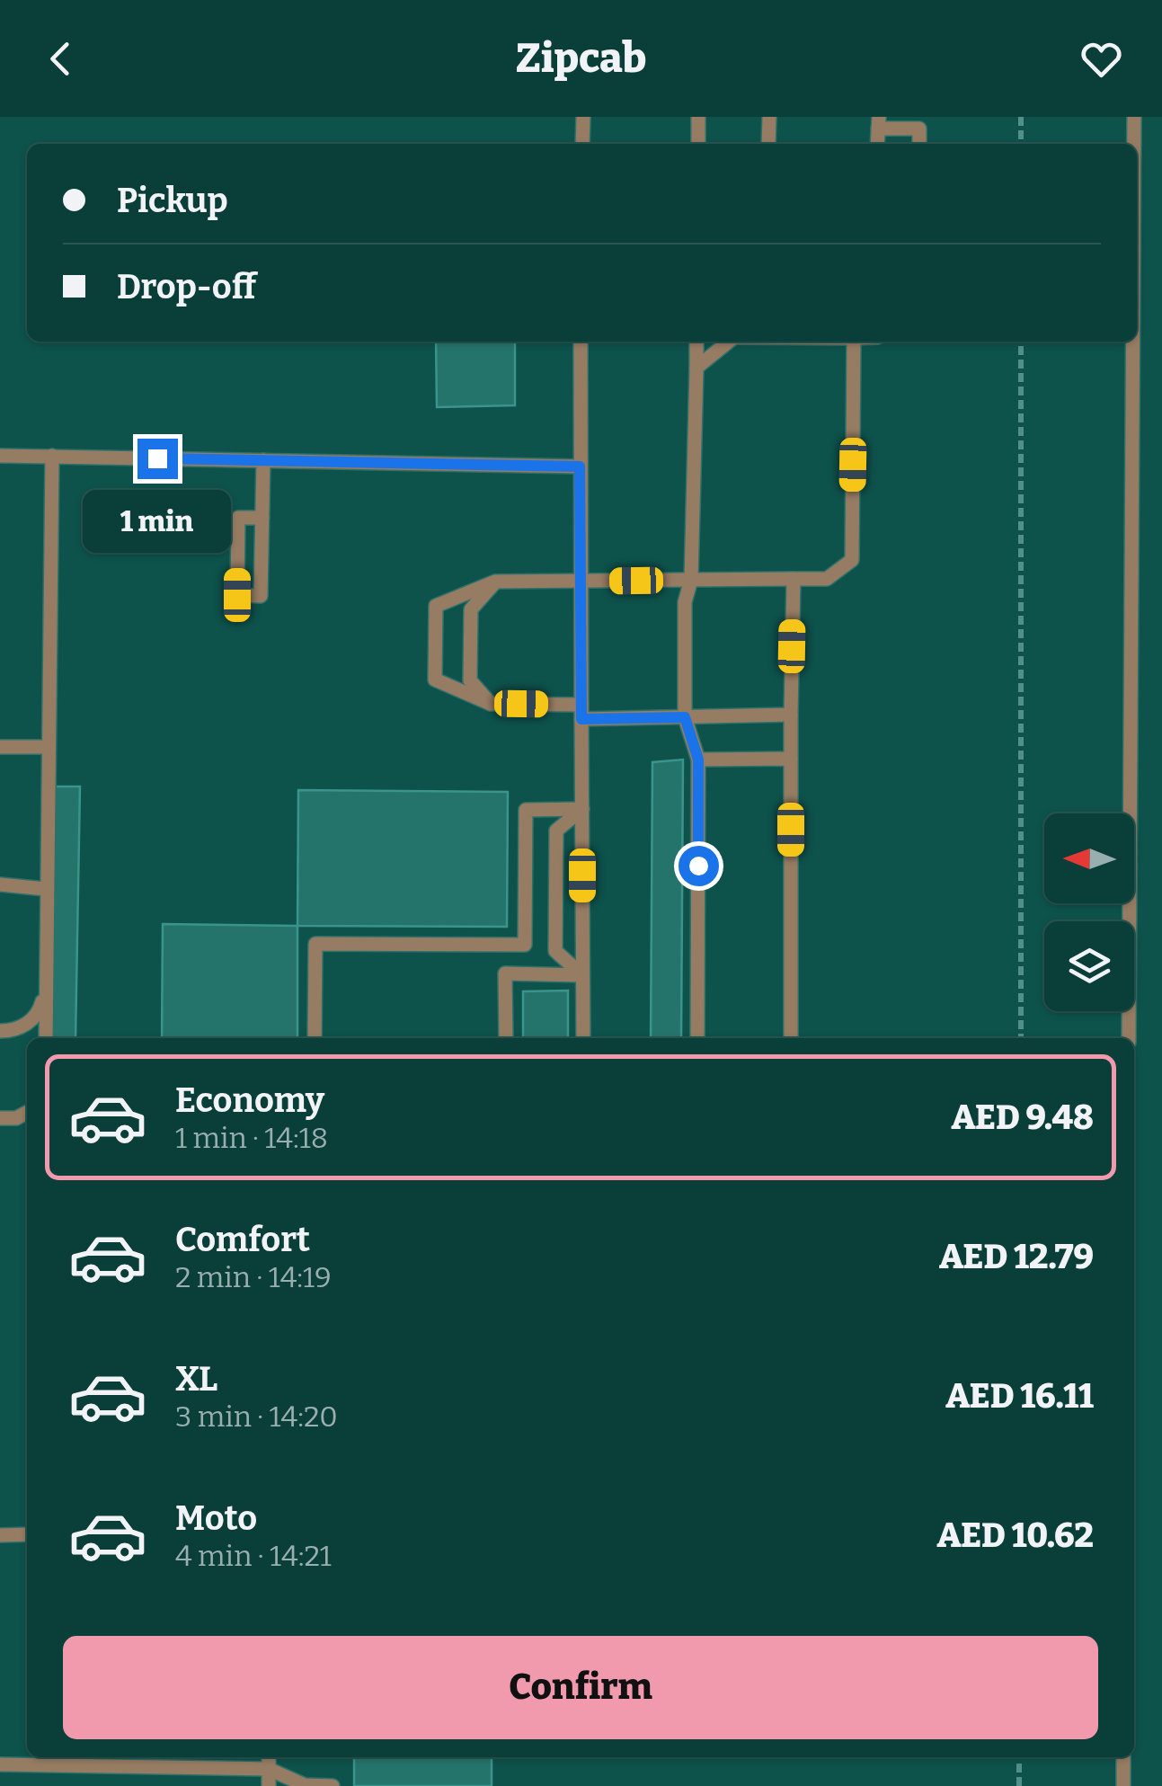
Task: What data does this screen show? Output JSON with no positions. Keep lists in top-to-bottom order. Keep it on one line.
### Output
{"north":"left","page":{"header":"Zipcab","banner":["Pickup","Drop-off"],"bubble":"1 min","list":[{"name":"Economy","note":"1 min · 14:18","value":"AED 9.48"},{"name":"Comfort","note":"2 min · 14:19","value":"AED 12.79"},{"name":"XL","note":"3 min · 14:20","value":"AED 16.11"},{"name":"Moto","note":"4 min · 14:21","value":"AED 10.62"}],"buttons":"Confirm"}}
